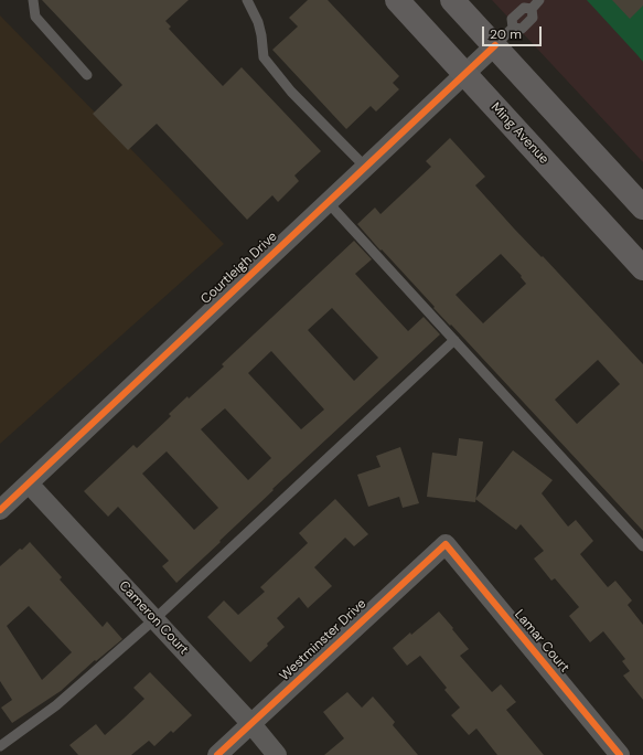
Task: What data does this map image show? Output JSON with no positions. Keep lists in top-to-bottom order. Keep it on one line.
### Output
{"streets":{"main road":["Ming Avenue"],"street":["Courtleigh Drive","Cameron Court","Westminster Drive","Lamar Court"]},"crossings":[["Ming Avenue","Courtleigh Drive"],["Courtleigh Drive","Cameron Court"],["Cameron Court","Westminster Drive"],["Westminster Drive","Lamar Court"]],"scale_bar":"20 m"}
